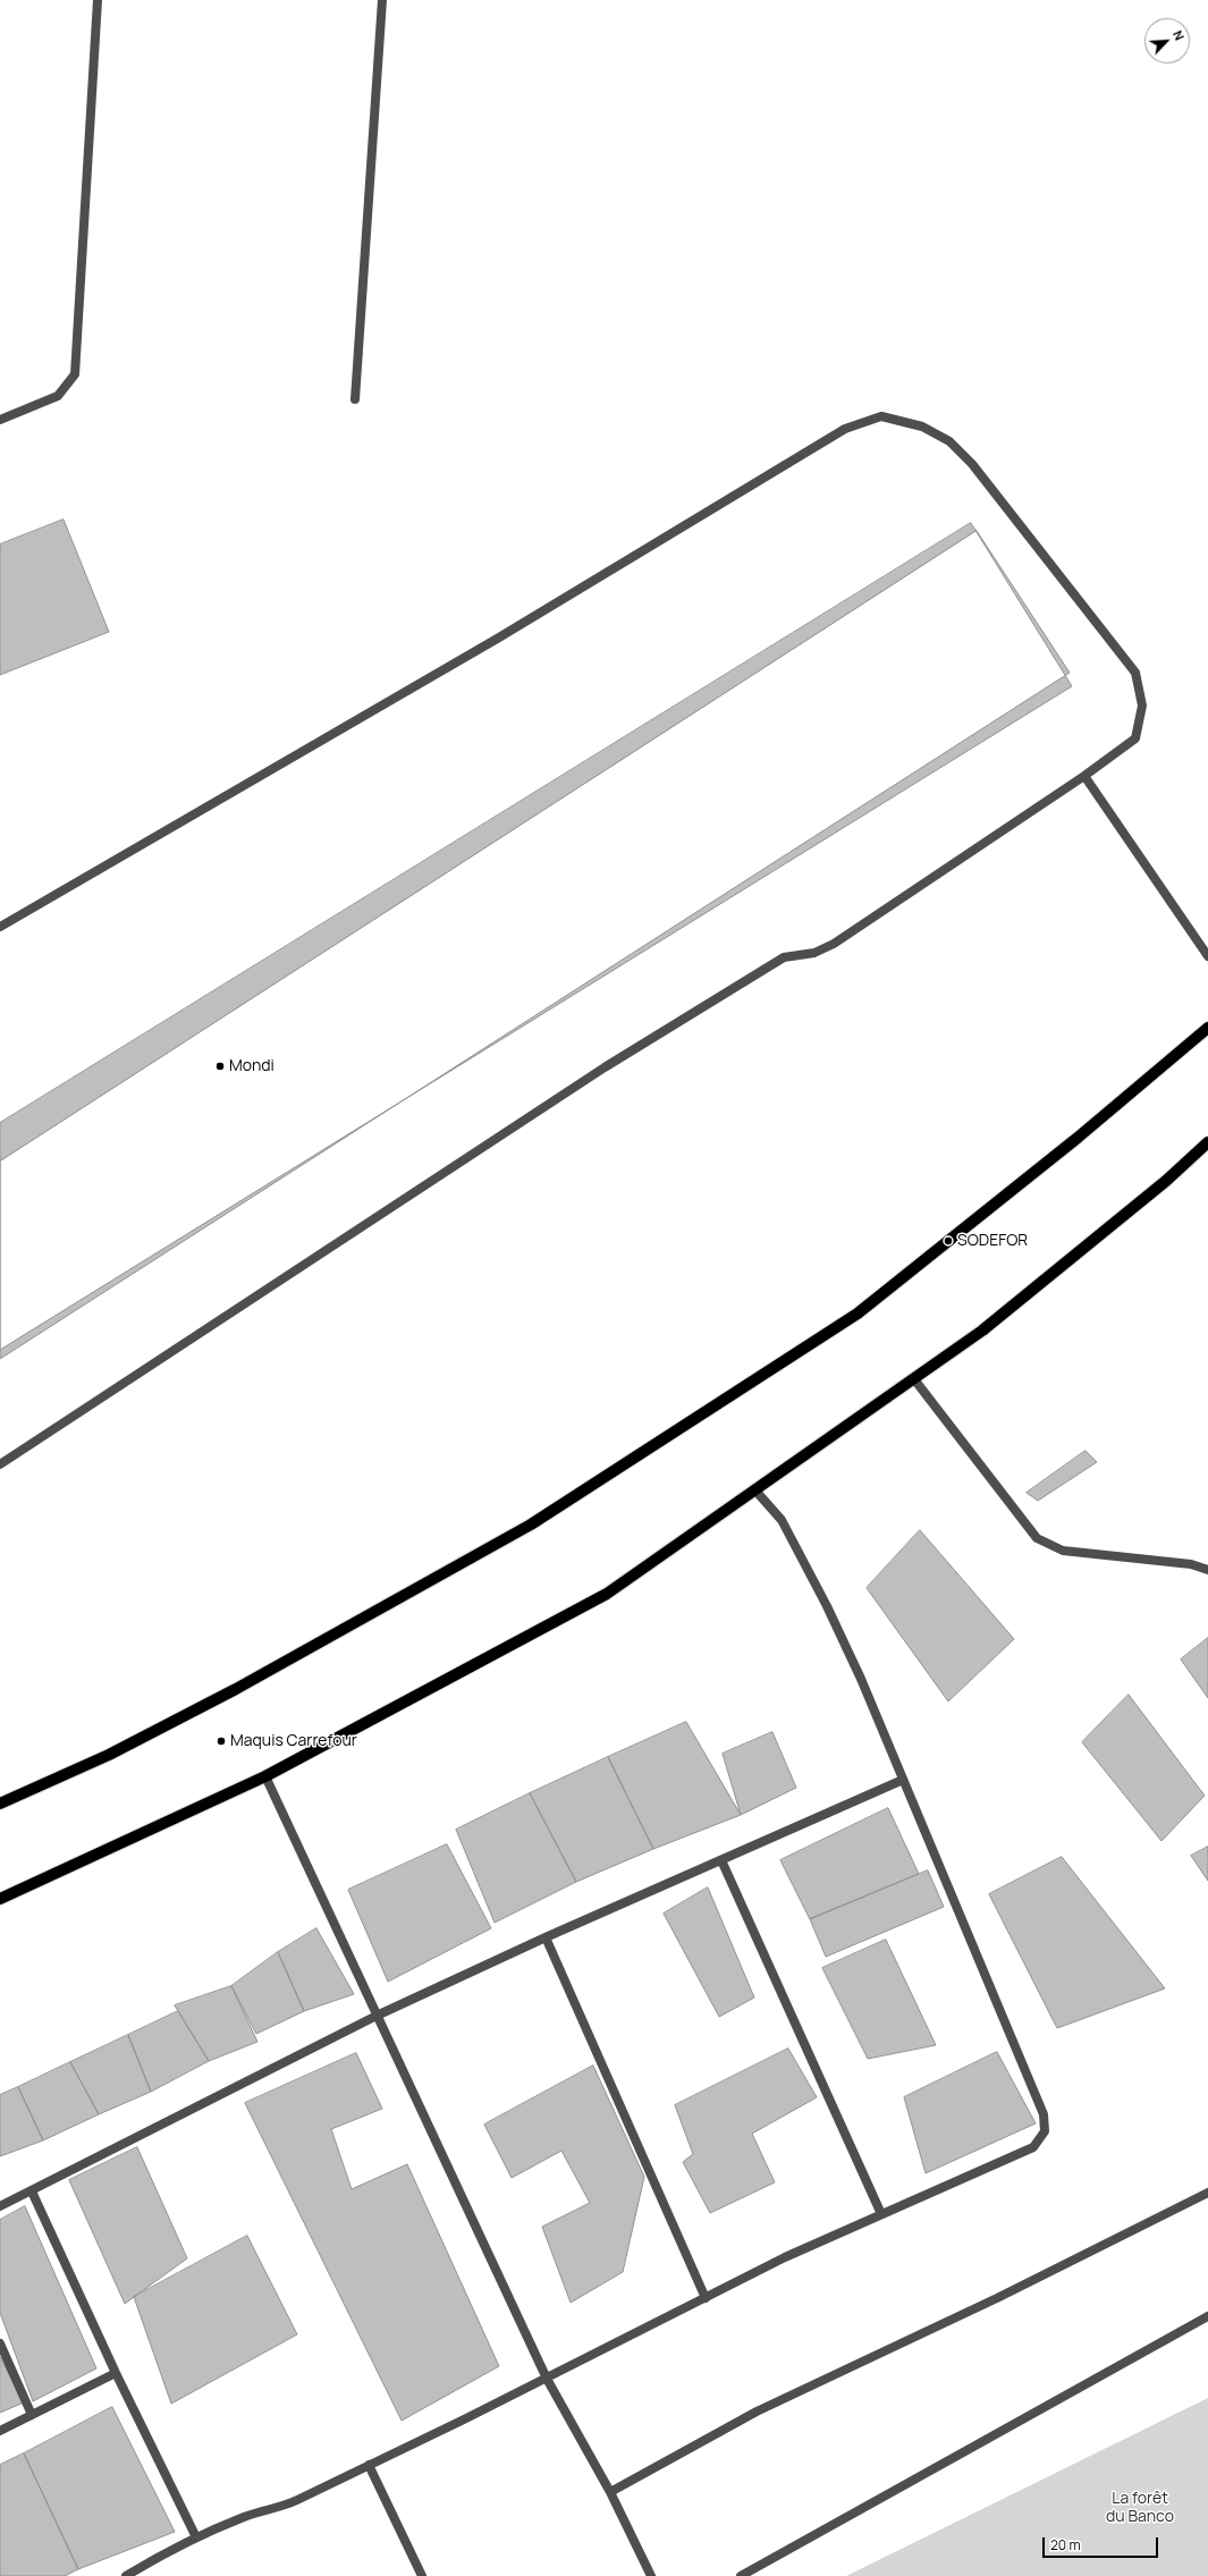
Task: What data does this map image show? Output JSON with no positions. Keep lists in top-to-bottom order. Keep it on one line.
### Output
{"parks":["La forêt du Banco"],"places":["Mondi","SODEFOR","Maquis Carrefour"],"scale_bar":"20 m","north":"top right"}
